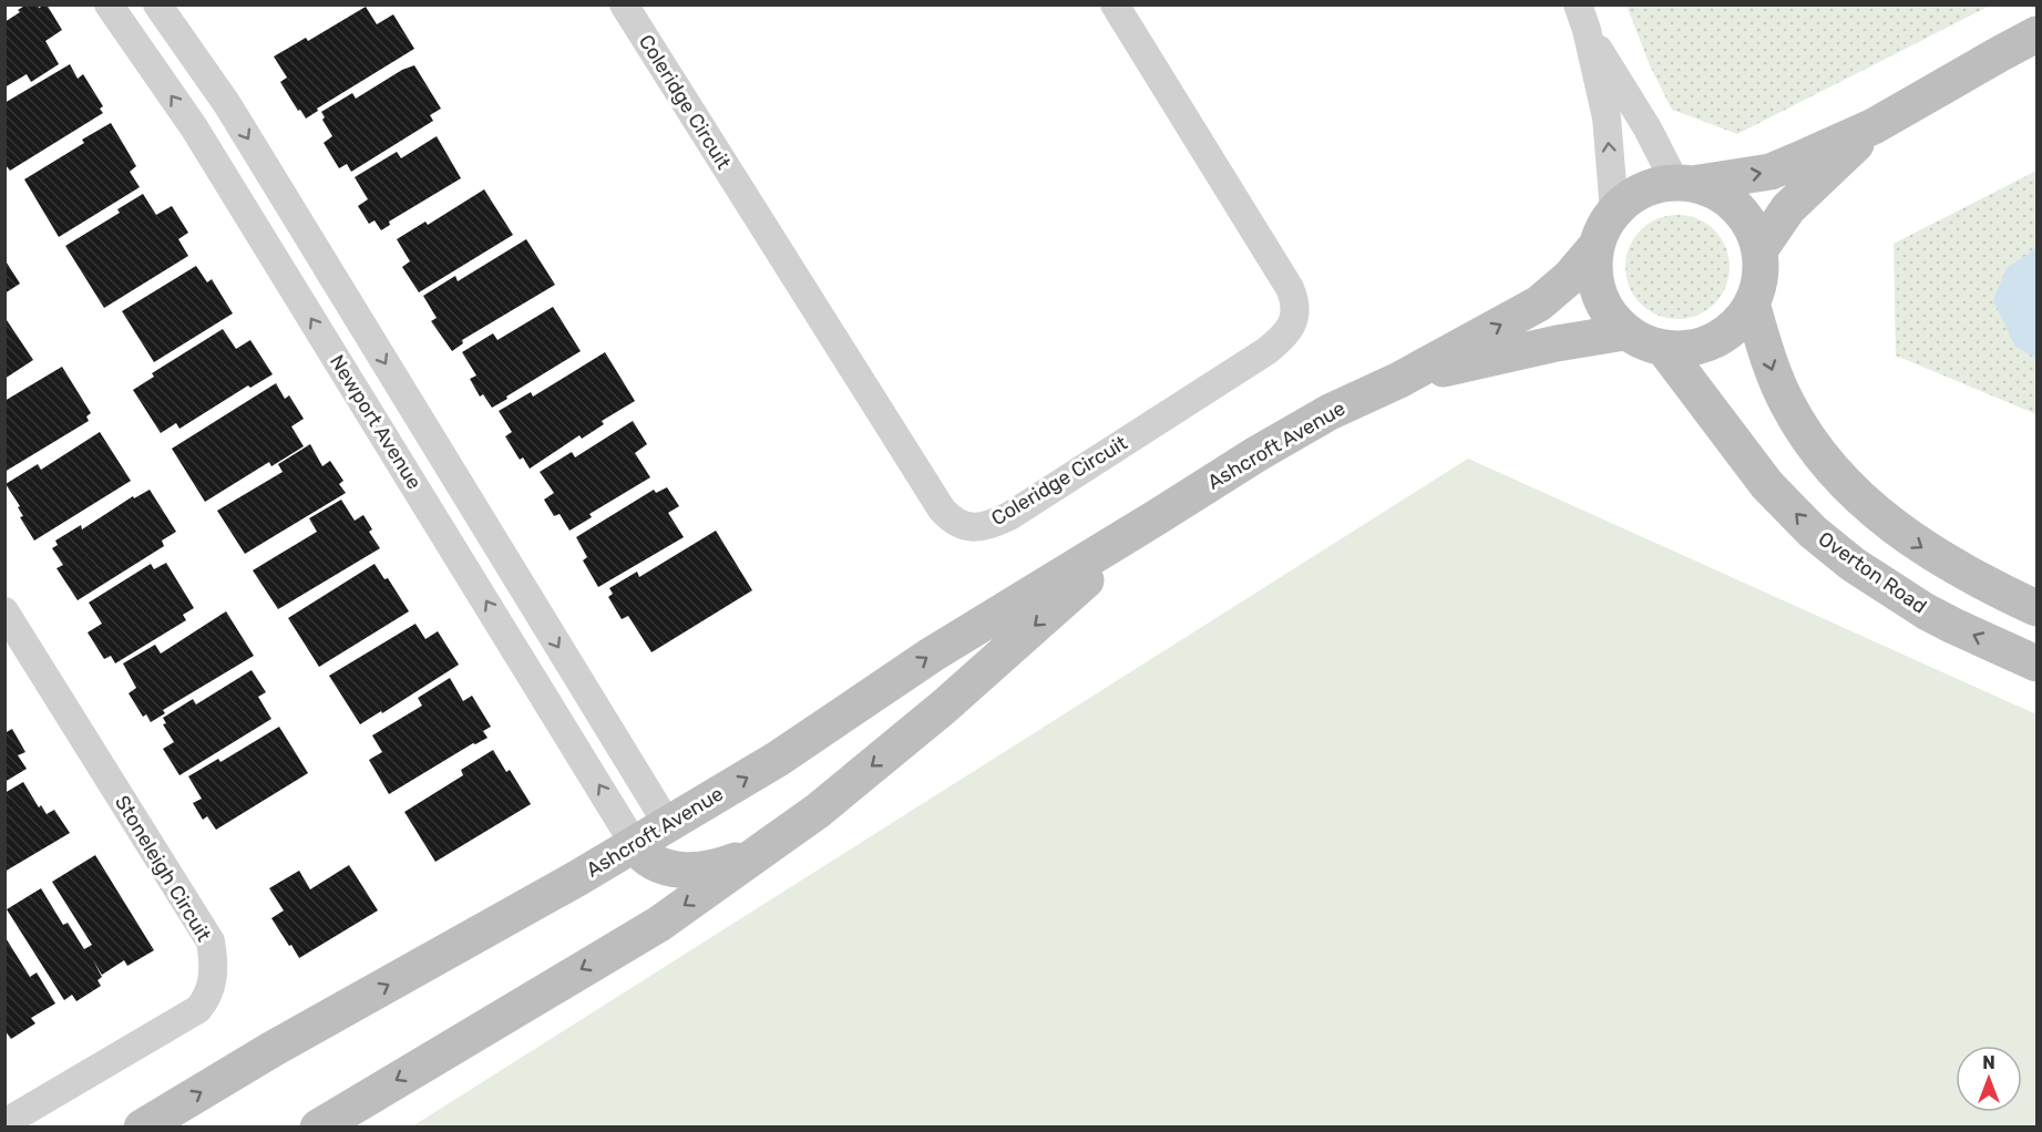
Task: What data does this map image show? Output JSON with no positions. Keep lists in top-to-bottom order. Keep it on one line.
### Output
{"streets":{"main road":["Ashcroft Avenue","Overton Road"],"street":["Coleridge Circuit","Newport Avenue","Stoneleigh Circuit"]},"crossings":[["Newport Avenue","Ashcroft Avenue"],["Ashcroft Avenue","Overton Road"]],"north":"top"}
